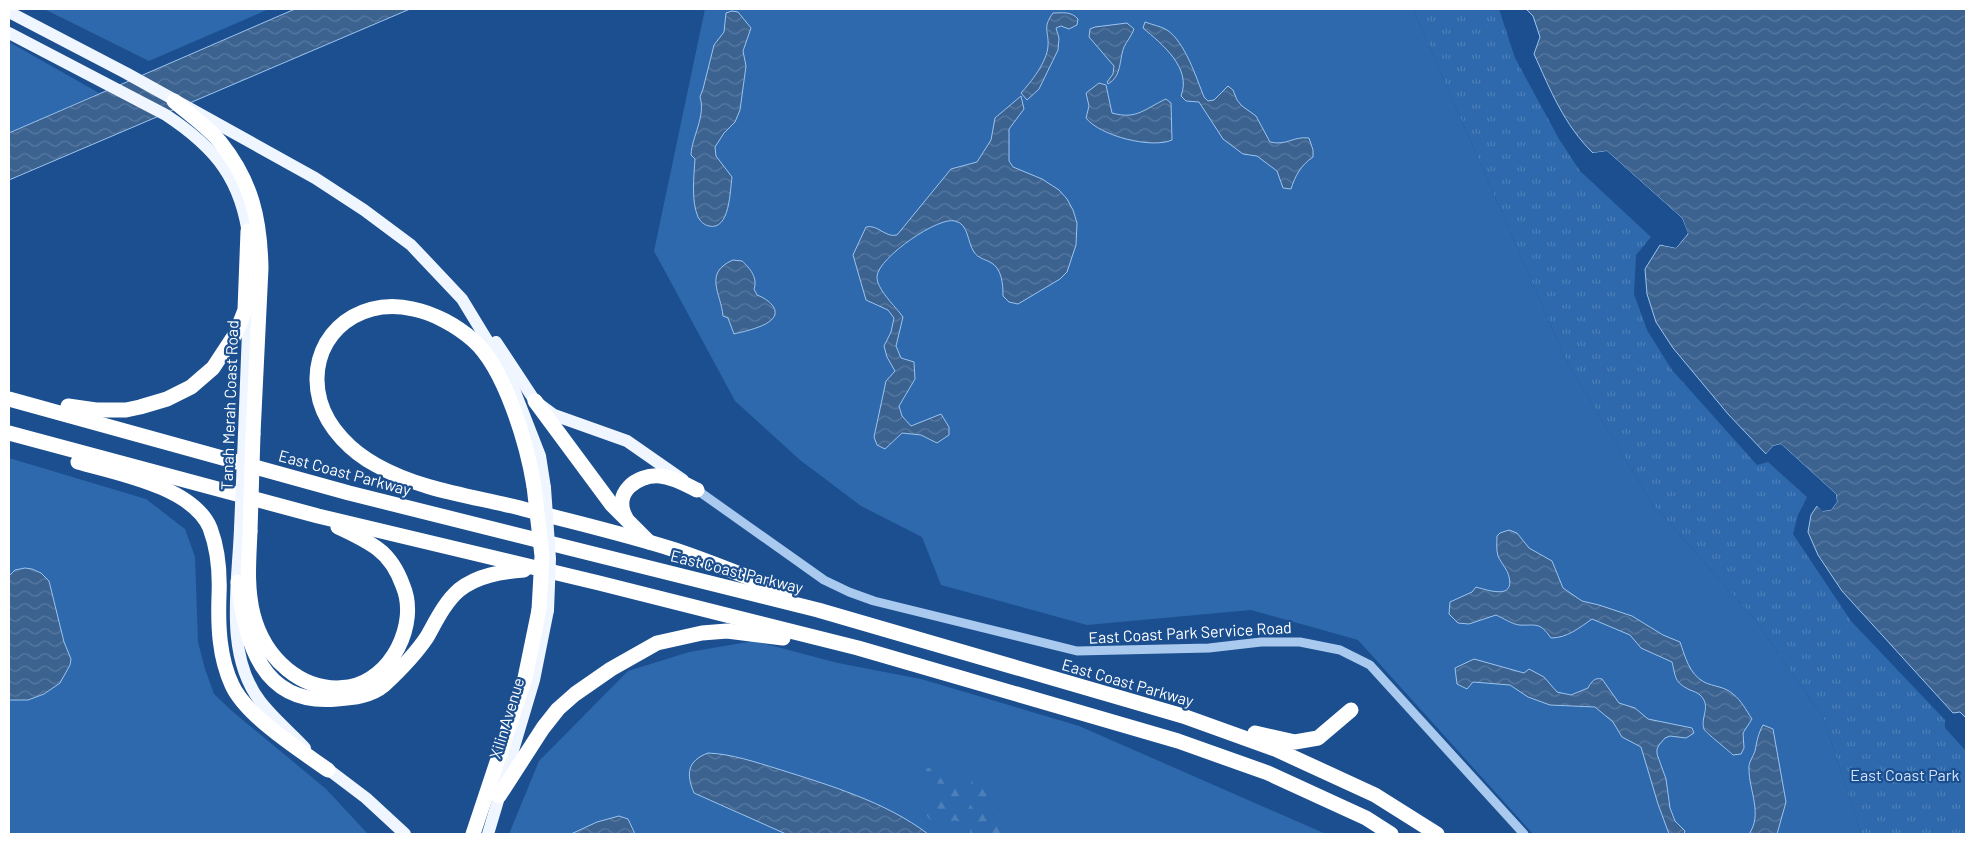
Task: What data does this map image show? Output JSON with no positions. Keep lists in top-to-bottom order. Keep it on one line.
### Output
{"streets":{"highway":["East Coast Parkway"],"main road":["Tanah Merah Coast Road","Xilin Avenue"],"street":["East Coast Park Service Road"]},"parks":["East Coast Park"]}
